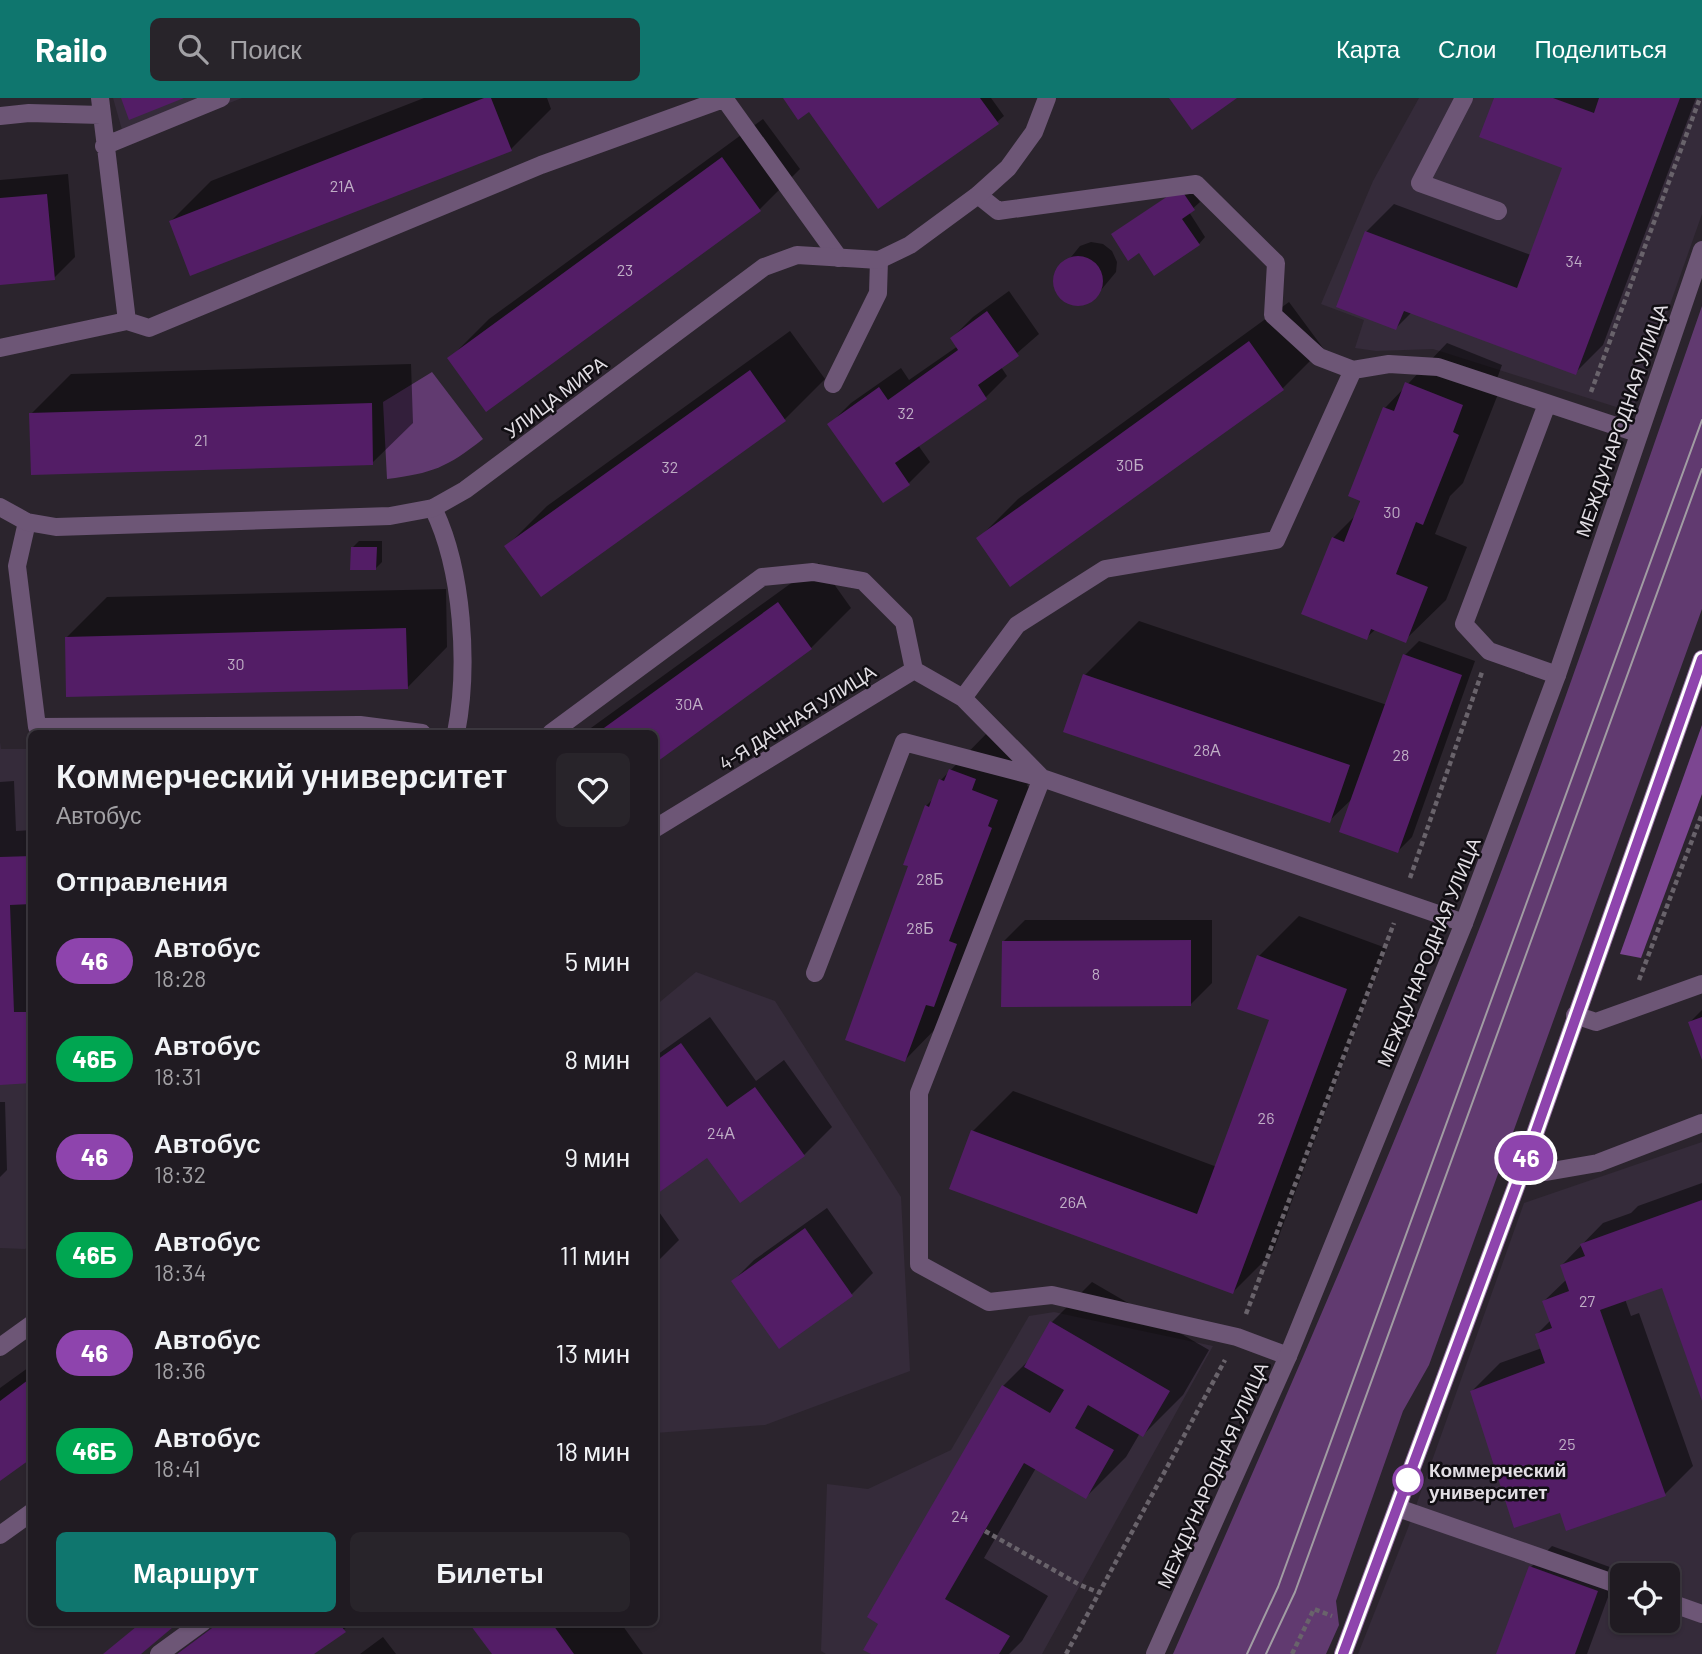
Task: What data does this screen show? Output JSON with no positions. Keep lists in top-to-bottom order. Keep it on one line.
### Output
{"streets":{"street":["УЛИЦА МИРА","МЕЖДУНАРОДНАЯ УЛИЦА","4-Я ДАЧНАЯ УЛИЦА"]},"places":["Коммерческий университет"],"lines":["bus line 46"],"house_numbers":["21А","34","23","32","21","30Б","32","30","30","30А","28А","28","28Б","28Б","8","26","24А","26А","27","25","24"],"page":{"header":"Railo","search":"Поиск","nav":["Карта","Слои","Поделиться"],"on_map":"46","heading":[["Коммерческий университет","Автобус"],"Отправления"],"list":[{"mark":"46","name":"Автобус","note":"18:28","value":"5 мин"},{"mark":"46Б","name":"Автобус","note":"18:31","value":"8 мин"},{"mark":"46","name":"Автобус","note":"18:32","value":"9 мин"},{"mark":"46Б","name":"Автобус","note":"18:34","value":"11 мин"},{"mark":"46","name":"Автобус","note":"18:36","value":"13 мин"},{"mark":"46Б","name":"Автобус","note":"18:41","value":"18 мин"}],"buttons":["Маршрут","Билеты"]}}
